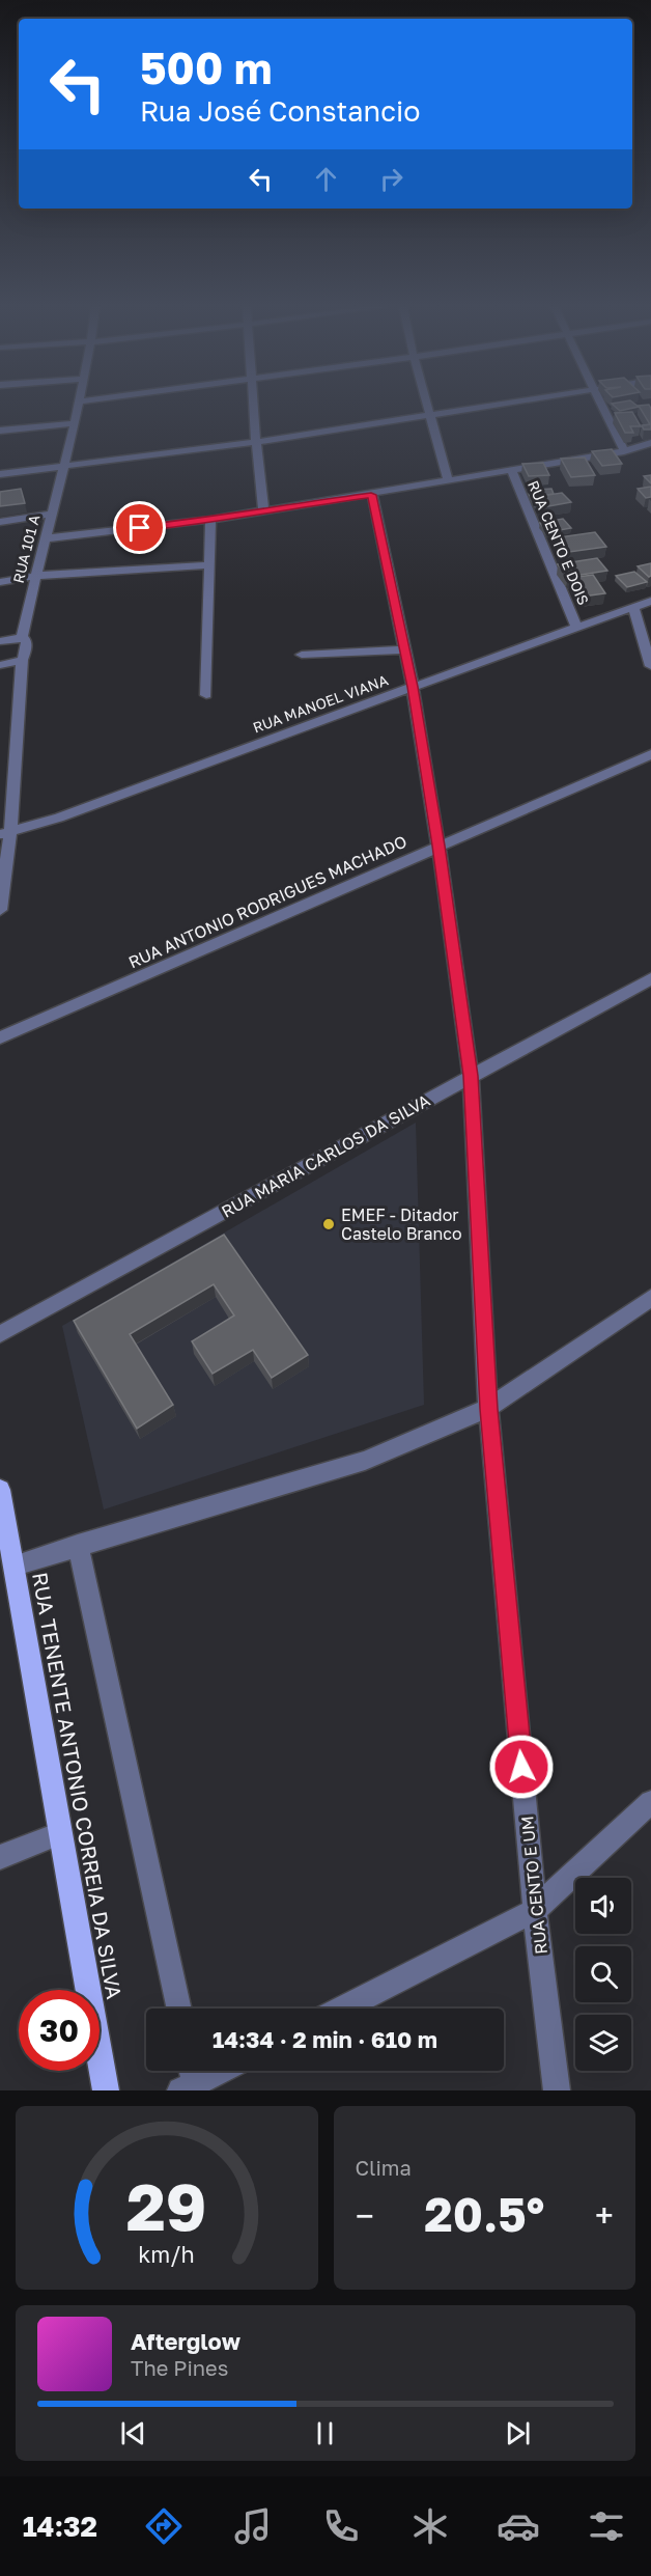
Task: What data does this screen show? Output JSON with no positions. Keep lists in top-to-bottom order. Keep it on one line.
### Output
{"streets":{"main road":["RUA TENENTE ANTONIO CORREIA DA SILVA"],"street":["RUA CENTO E DOIS","RUA 101 A","RUA MANOEL VIANA","RUA ANTONIO RODRIGUES MACHADO","RUA MARIA CARLOS DA SILVA","RUA CENTO E UM"]},"crossings":[["RUA CENTO E DOIS","RUA MANOEL VIANA"],["RUA 101 A","RUA MANOEL VIANA"],["RUA MANOEL VIANA","RUA CENTO E UM"],["RUA ANTONIO RODRIGUES MACHADO","RUA CENTO E UM"],["RUA MARIA CARLOS DA SILVA","RUA CENTO E UM"]],"places":["EMEF - Ditador Castelo Branco"],"page":{"turn":["500 m","Rua José Constancio"],"limit":"30","trip":"14:34 · 2 min · 610 m","tile":"Clima","heat":["−","20.5°","+"],"song":["Afterglow","The Pines"],"tabs":"14:32","gauge":["29","km/h"]}}
